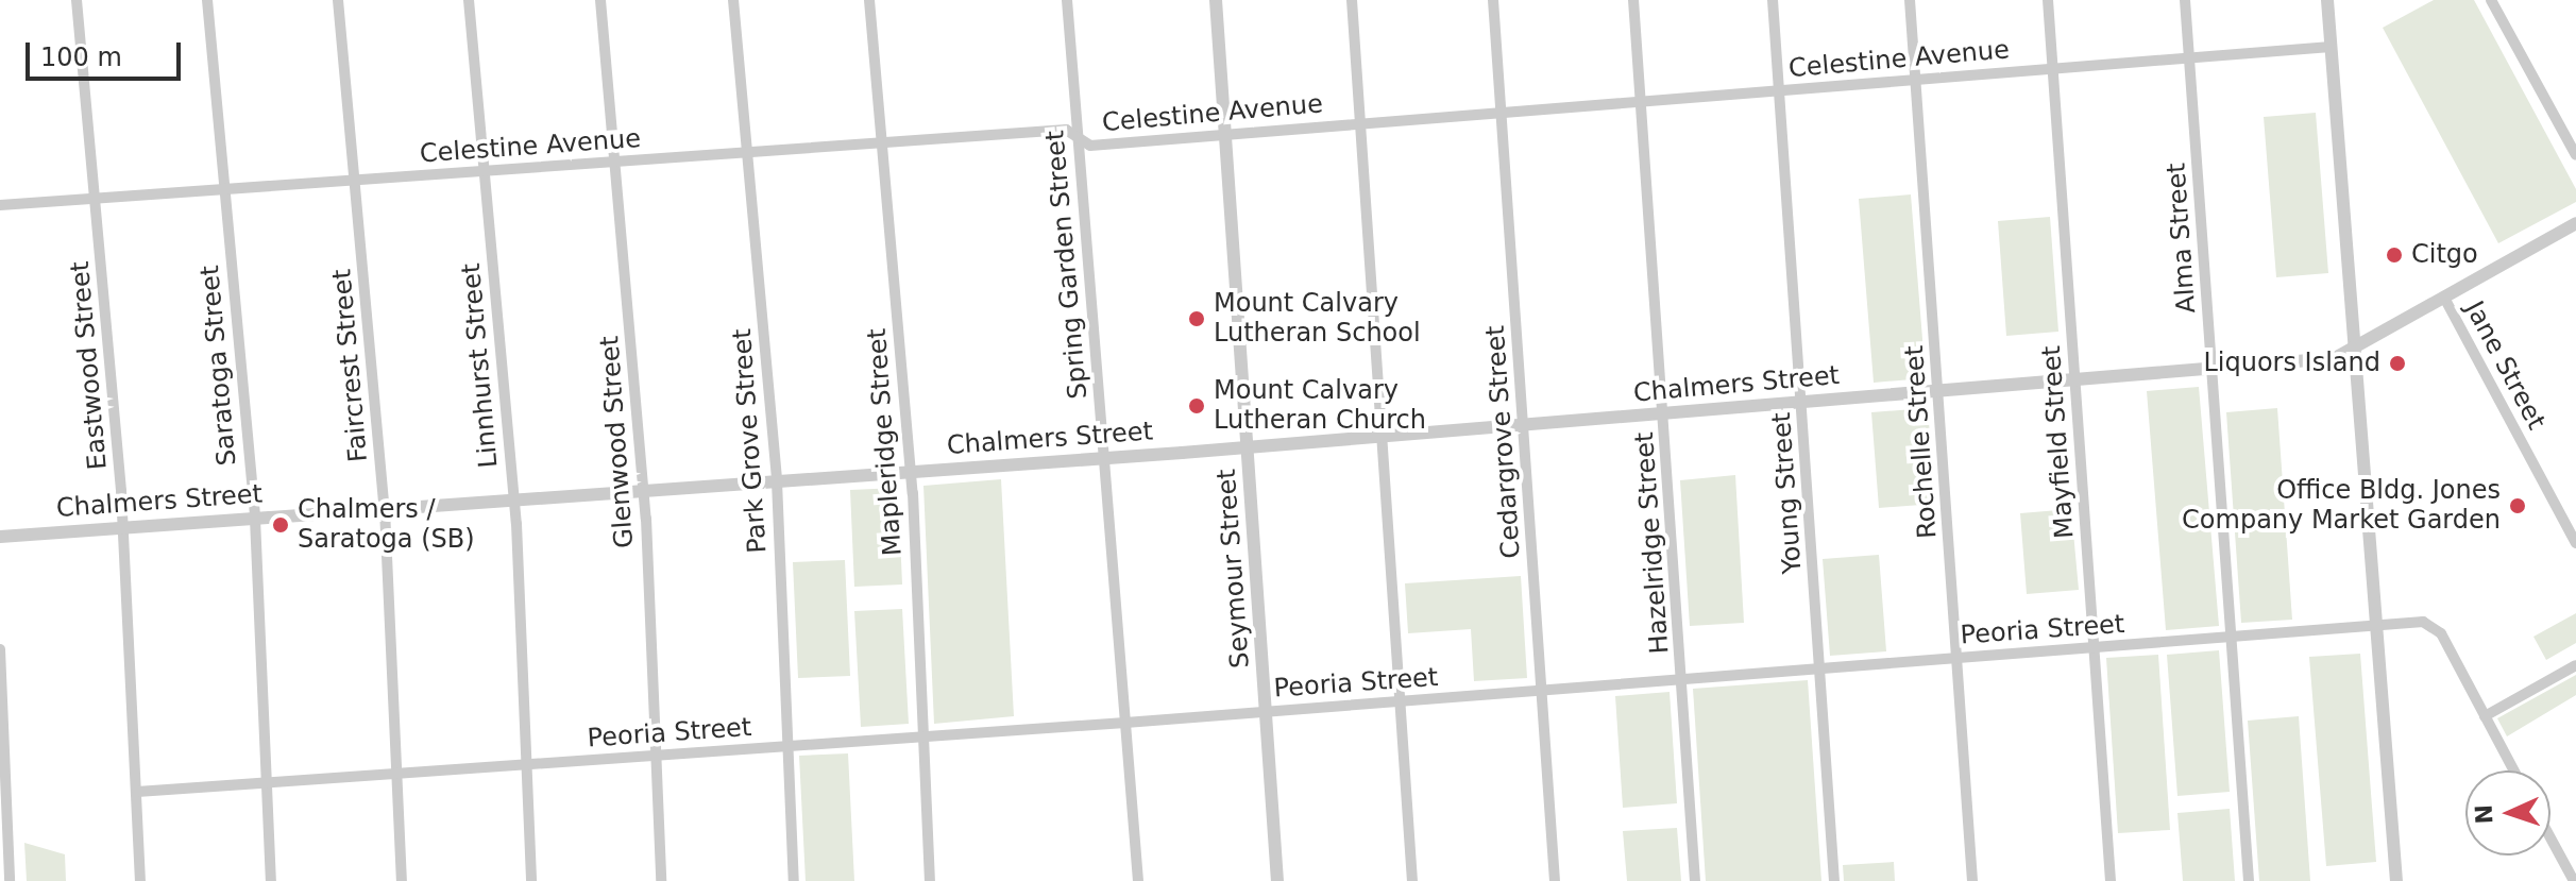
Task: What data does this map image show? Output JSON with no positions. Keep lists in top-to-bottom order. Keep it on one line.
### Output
{"streets":{"street":["Celestine Avenue","Alma Street","Spring Garden Street","Eastwood Street","Saratoga Street","Faircrest Street","Linnhurst Street","Jane Street","Chalmers Street","Park Grove Street","Glenwood Street","Mapleridge Street","Cedargrove Street","Rochelle Street","Mayfield Street","Young Street","Hazelridge Street","Seymour Street","Peoria Street"]},"crossings":[["Celestine Avenue","Alma Street"],["Celestine Avenue","Spring Garden Street"],["Celestine Avenue","Eastwood Street"],["Celestine Avenue","Saratoga Street"],["Celestine Avenue","Faircrest Street"],["Celestine Avenue","Linnhurst Street"],["Celestine Avenue","Park Grove Street"],["Celestine Avenue","Glenwood Street"],["Celestine Avenue","Mapleridge Street"],["Celestine Avenue","Cedargrove Street"],["Celestine Avenue","Rochelle Street"],["Celestine Avenue","Mayfield Street"],["Celestine Avenue","Young Street"],["Celestine Avenue","Hazelridge Street"],["Celestine Avenue","Seymour Street"],["Alma Street","Chalmers Street"],["Alma Street","Peoria Street"],["Spring Garden Street","Chalmers Street"],["Spring Garden Street","Peoria Street"],["Eastwood Street","Chalmers Street"],["Eastwood Street","Peoria Street"],["Saratoga Street","Chalmers Street"],["Saratoga Street","Peoria Street"],["Faircrest Street","Chalmers Street"],["Faircrest Street","Peoria Street"],["Linnhurst Street","Chalmers Street"],["Linnhurst Street","Peoria Street"],["Jane Street","Chalmers Street"],["Chalmers Street","Park Grove Street"],["Chalmers Street","Glenwood Street"],["Chalmers Street","Mapleridge Street"],["Chalmers Street","Cedargrove Street"],["Chalmers Street","Rochelle Street"],["Chalmers Street","Mayfield Street"],["Chalmers Street","Young Street"],["Chalmers Street","Hazelridge Street"],["Chalmers Street","Seymour Street"],["Park Grove Street","Peoria Street"],["Glenwood Street","Peoria Street"],["Mapleridge Street","Peoria Street"],["Cedargrove Street","Peoria Street"],["Rochelle Street","Peoria Street"],["Mayfield Street","Peoria Street"],["Young Street","Peoria Street"],["Hazelridge Street","Peoria Street"],["Seymour Street","Peoria Street"]],"places":["Citgo","Mount Calvary Lutheran School","Liquors Island","Mount Calvary Lutheran Church","Office Bldg. Jones Company Market Garden","Chalmers / Saratoga (SB)"],"scale_bar":"100 m","north":"left"}
